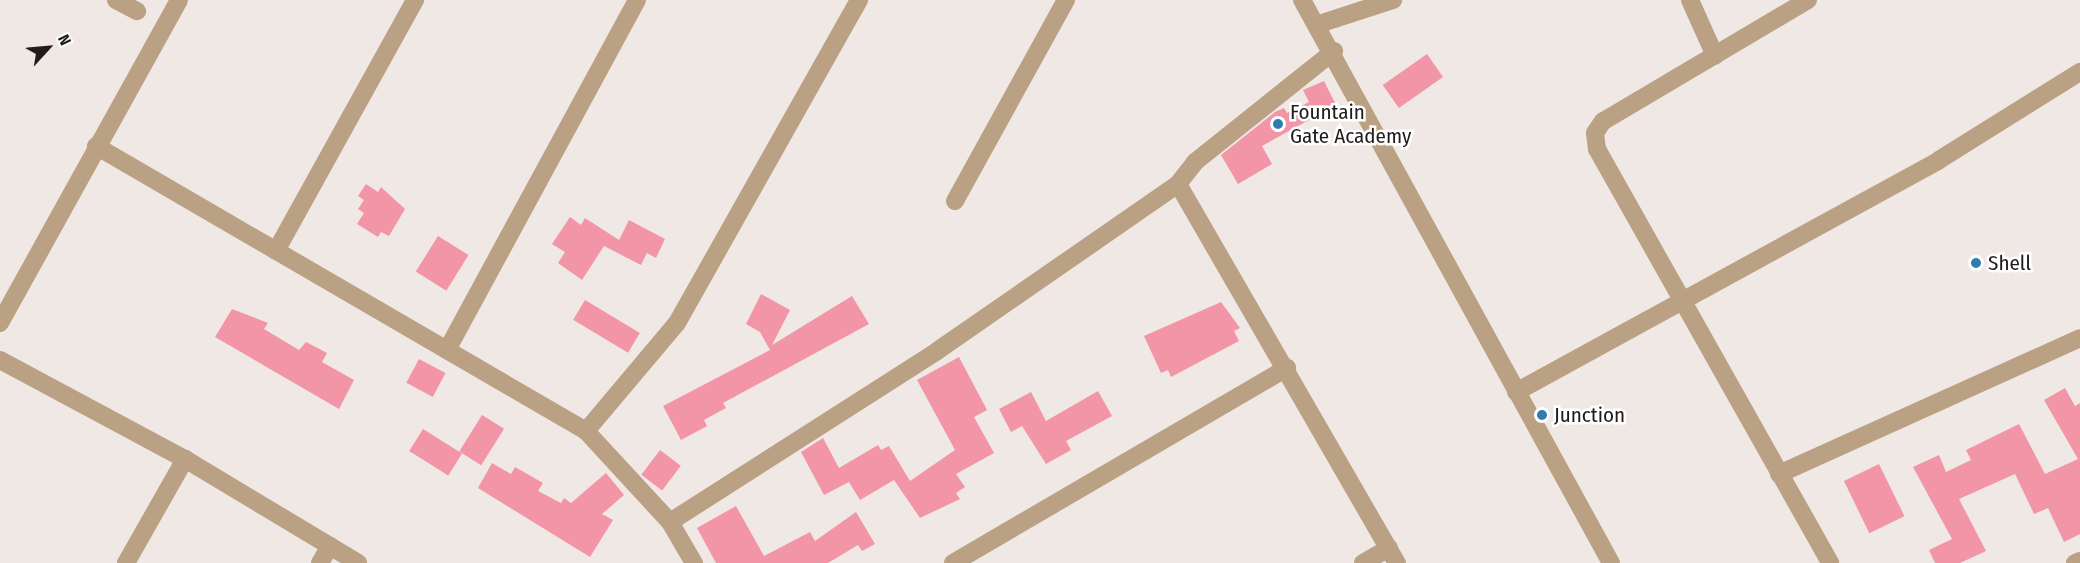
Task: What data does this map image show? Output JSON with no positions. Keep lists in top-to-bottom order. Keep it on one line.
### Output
{"places":["Fountain Gate Academy","Shell","Junction"],"north":"top right"}
